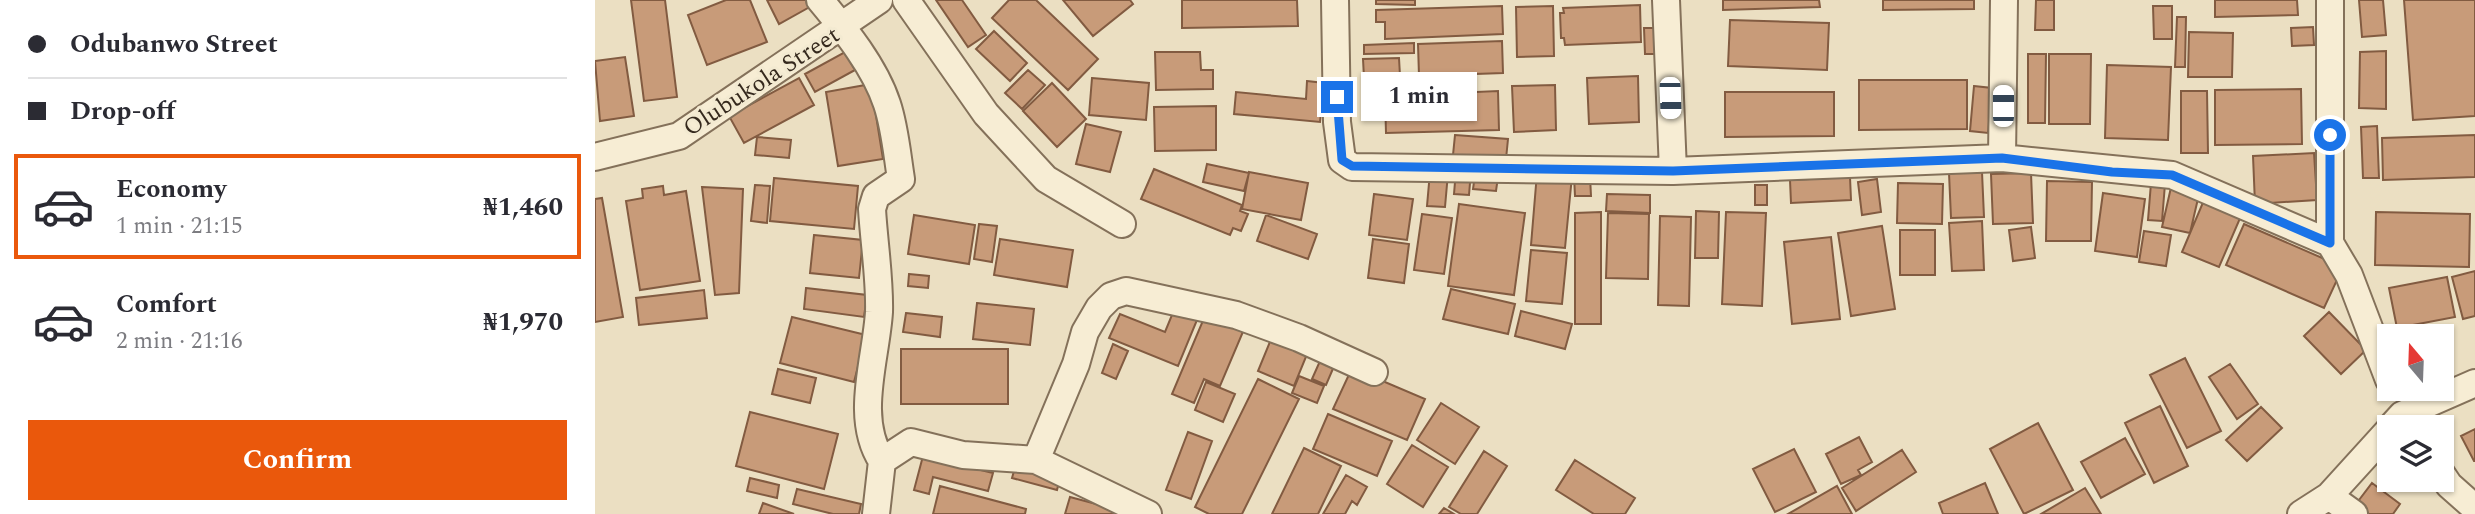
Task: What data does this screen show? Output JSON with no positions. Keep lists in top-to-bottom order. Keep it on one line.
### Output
{"streets":{"street":["Olubukola Street"]},"north":"top","page":{"banner":["Odubanwo Street","Drop-off"],"bubble":"1 min","list":[{"name":"Economy","note":"1 min · 21:15","value":"₦1,460"},{"name":"Comfort","note":"2 min · 21:16","value":"₦1,970"}],"buttons":"Confirm"}}
